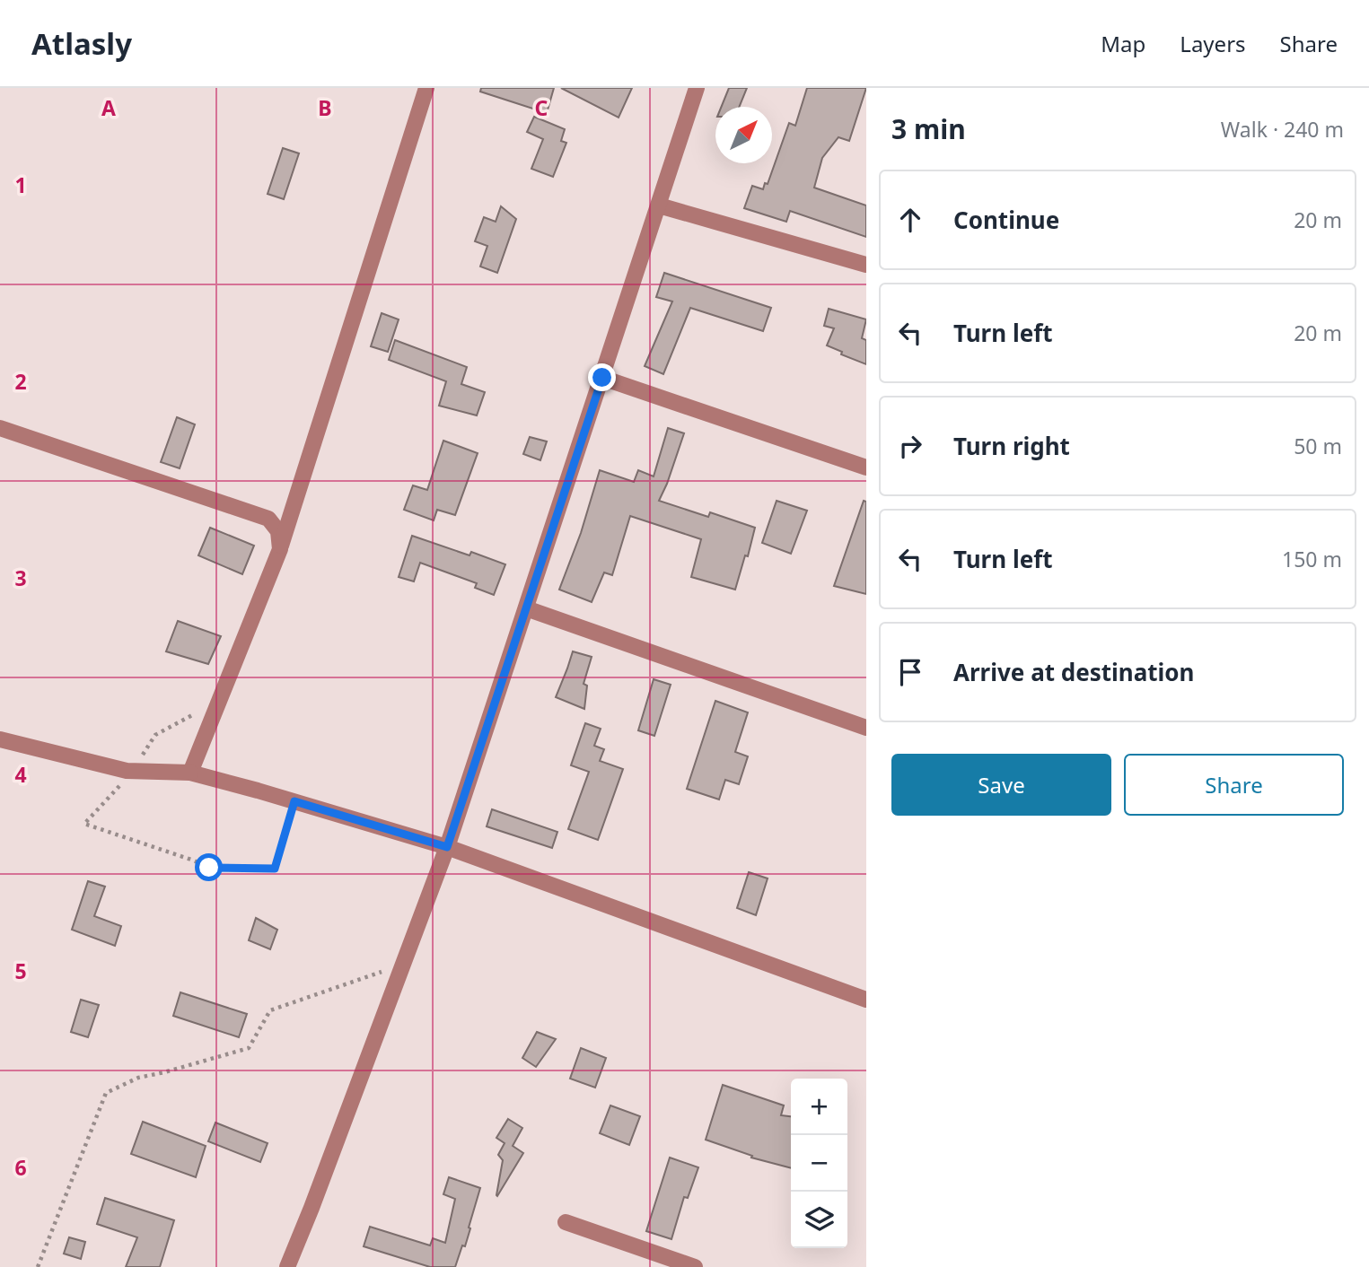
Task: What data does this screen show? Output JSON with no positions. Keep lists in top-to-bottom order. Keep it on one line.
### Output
{"north":"top right","page":{"header":"Atlasly","nav":["Map","Layers","Share"],"heading":["3 min","Walk · 240 m"],"list":[["Continue","20 m"],["Turn left","20 m"],["Turn right","50 m"],["Turn left","150 m"],"Arrive at destination"],"buttons":["Save","Share"],"map_buttons":["+","−"]},"grid":{"columns":["A","B","C"],"rows":["1","2","3","4","5","6"]}}
